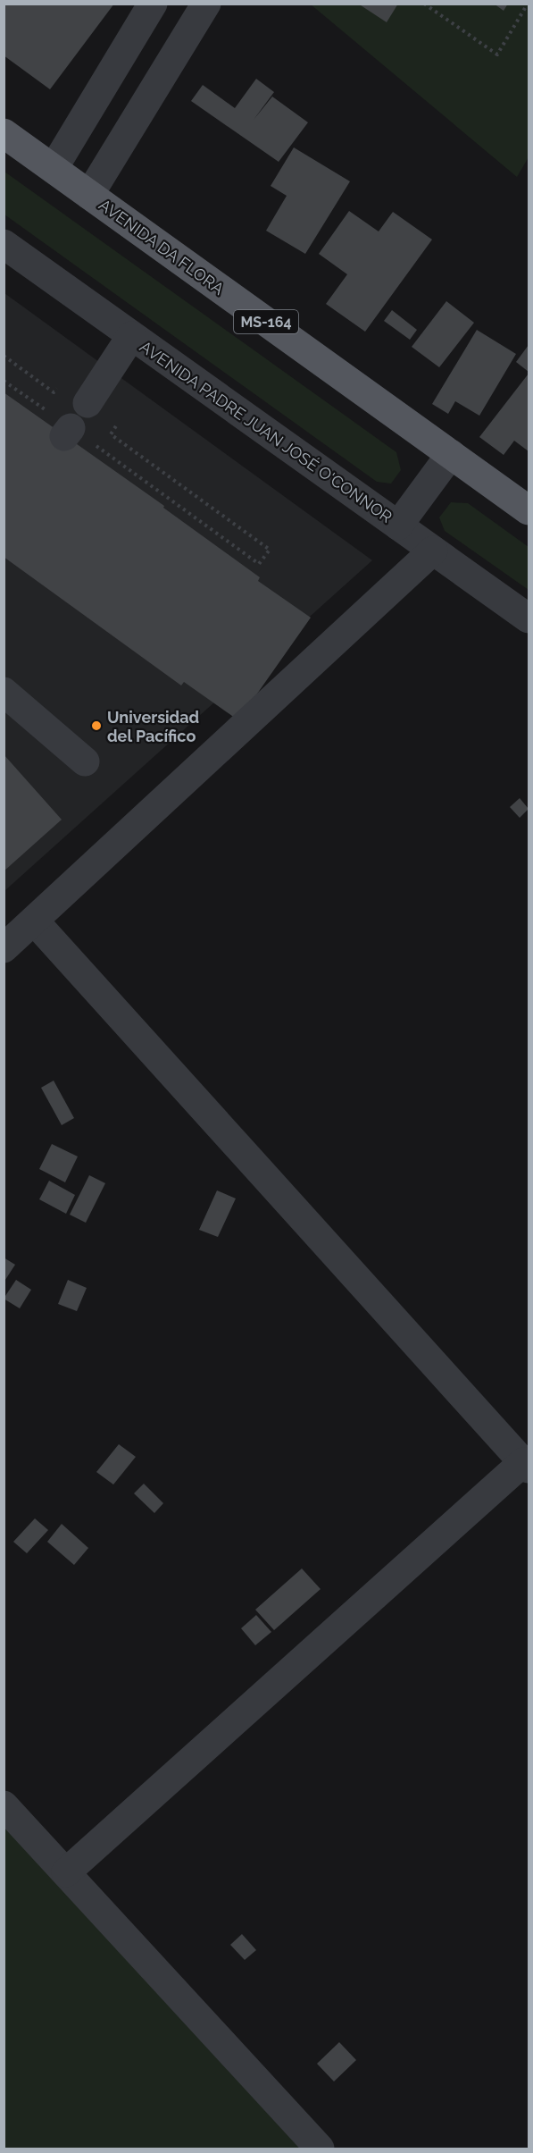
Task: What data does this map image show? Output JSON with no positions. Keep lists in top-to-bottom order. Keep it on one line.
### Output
{"streets":{"main road":["AVENIDA DA FLORA","MS-164"],"street":["AVENIDA PADRE JUAN JOSÉ O'CONNOR"]},"places":["Universidad del Pacífico"]}
